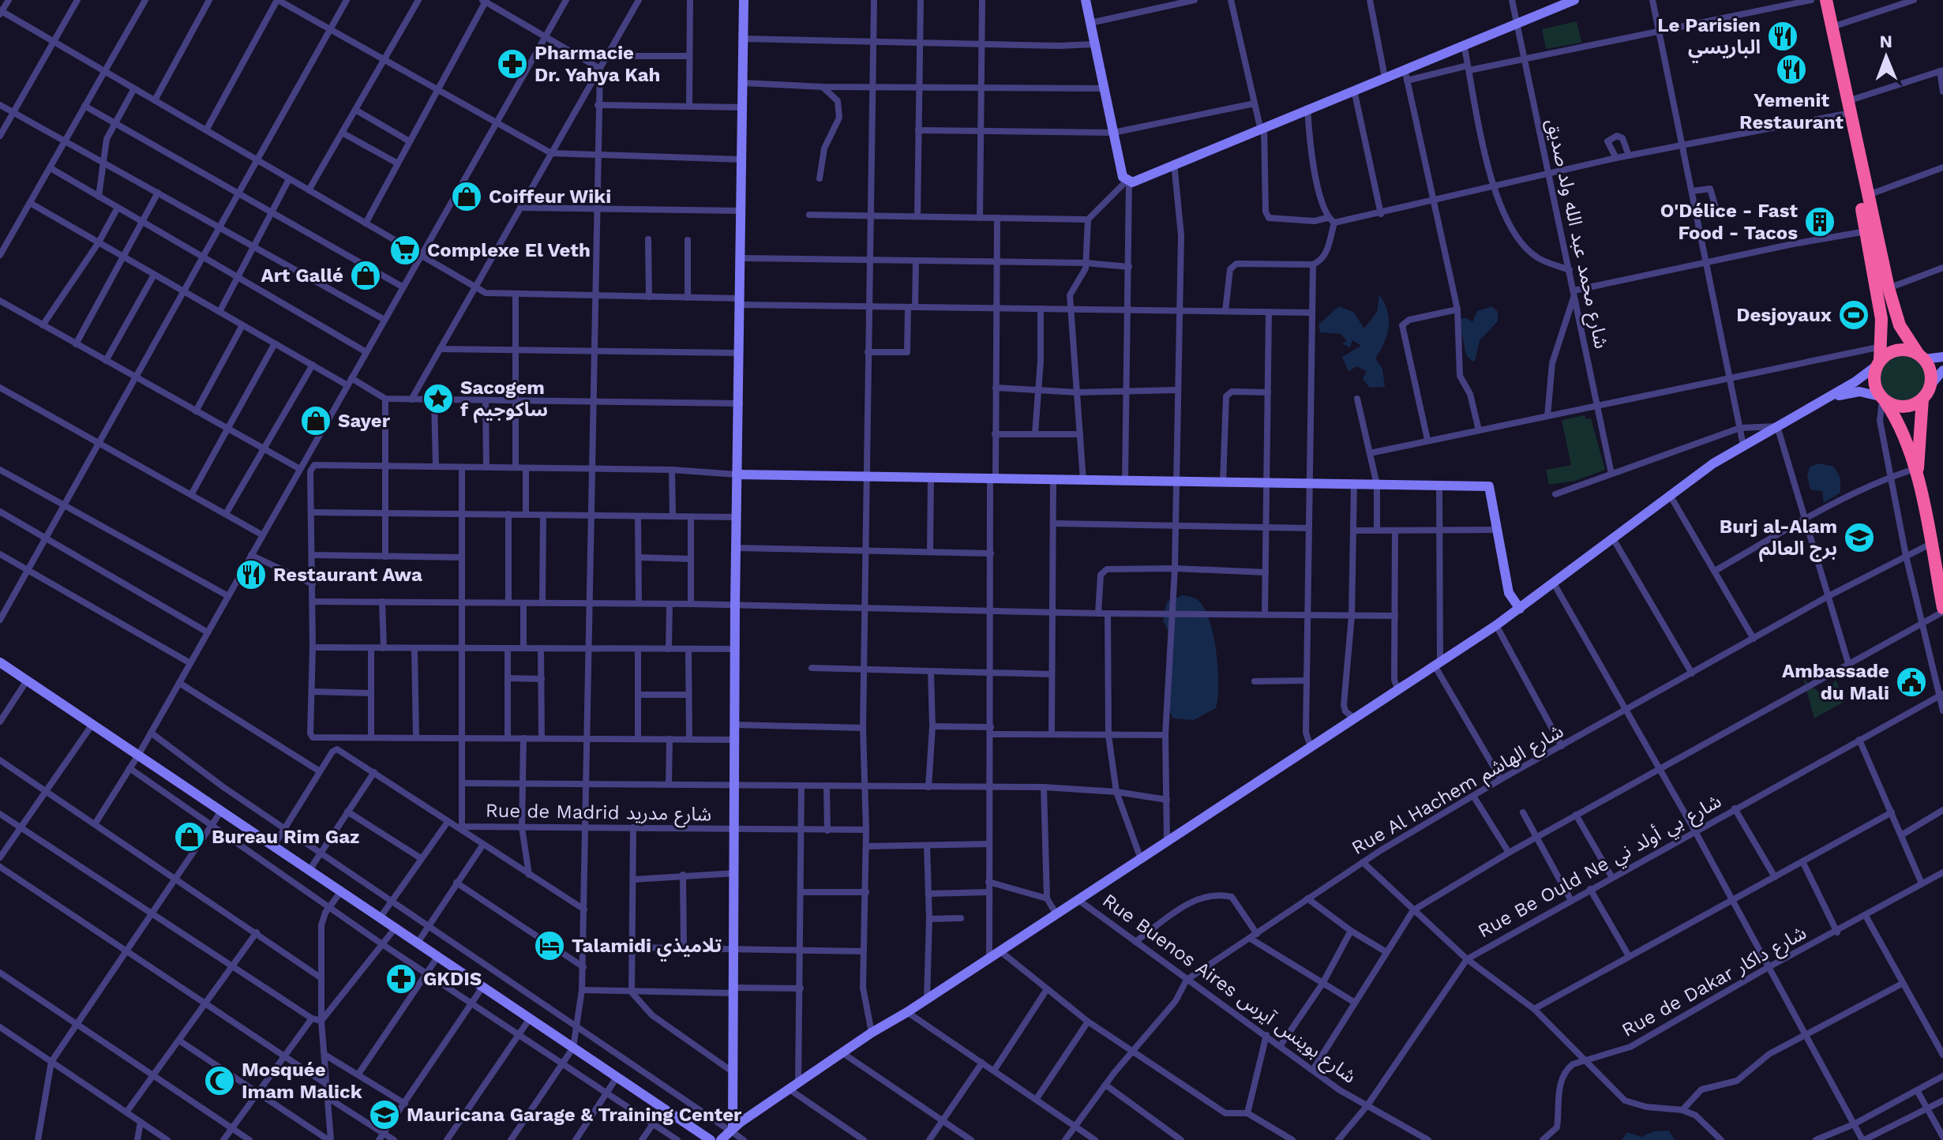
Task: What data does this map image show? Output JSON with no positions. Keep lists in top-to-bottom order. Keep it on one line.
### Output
{"streets":{"street":["شارع محمد عبد الله ولد صديق","Rue Al Hachem شارع الهاشم","Rue de Madrid شارع مدريد","Rue Be Ould Ne شارع بي أولد ني","Rue de Dakar شارع داكار","Rue Buenos Aires شارع بوينس آيرس"]},"crossings":[["Rue Al Hachem شارع الهاشم","Rue Buenos Aires شارع بوينس آيرس"],["Rue Be Ould Ne شارع بي أولد ني","Rue Buenos Aires شارع بوينس آيرس"]],"places":{"restaurant":["Le Parisien الباريسي","Yemenit Restaurant","Restaurant Awa"],"pharmacy":["Pharmacie Dr. Yahya Kah","GKDIS"],"shop":["Coiffeur Wiki","Art Gallé","Sayer","Bureau Rim Gaz"],"building":["O'Délice - Fast Food - Tacos"],"supermarket":["Complexe El Veth"],"sports":["Desjoyaux"],"place":["Sacogem f ساكوجيم"],"school or university":["Burj al-Alam برج العالم","Mauricana Garage & Training Center"],"public building":["Ambassade du Mali"],"hotel":["Talamidi تلاميذي"],"mosque":["Mosquée Imam Malick"]},"north":"top"}
